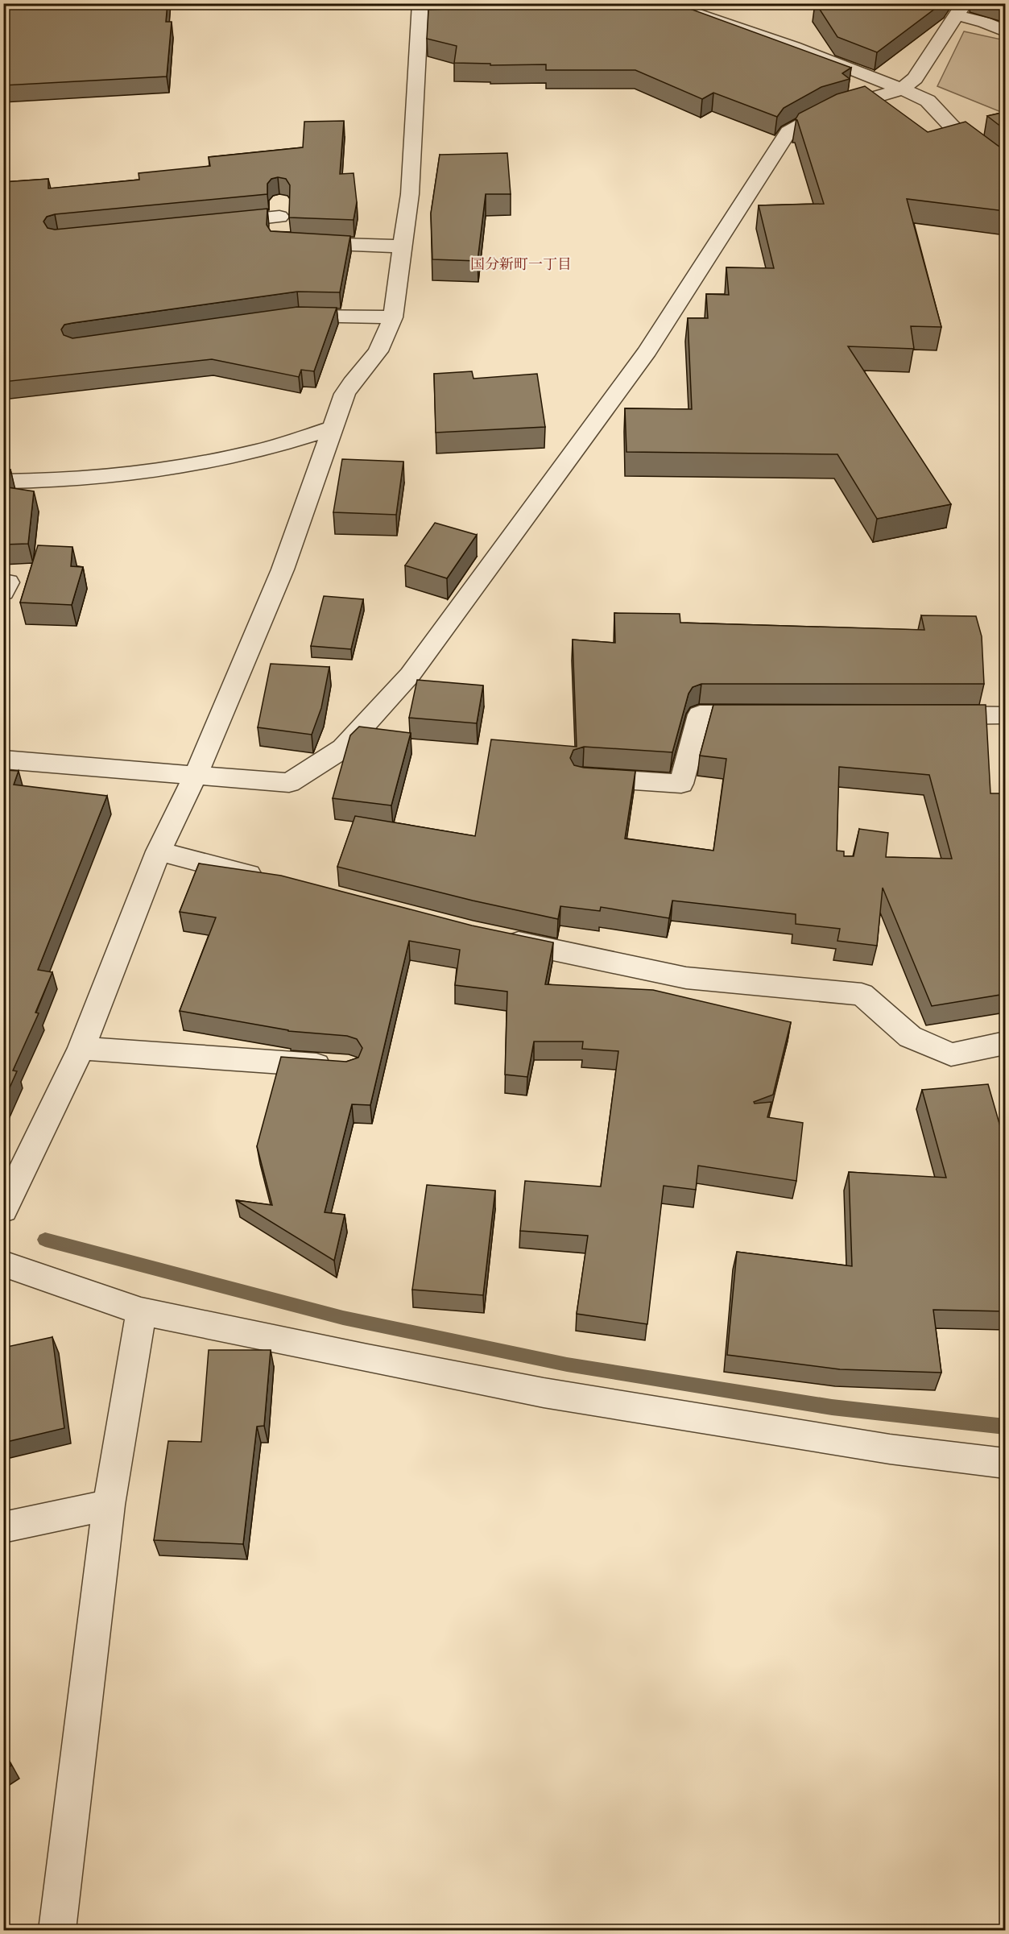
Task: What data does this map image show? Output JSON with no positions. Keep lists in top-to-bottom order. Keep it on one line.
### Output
{"districts":["国分新町一丁目"]}
